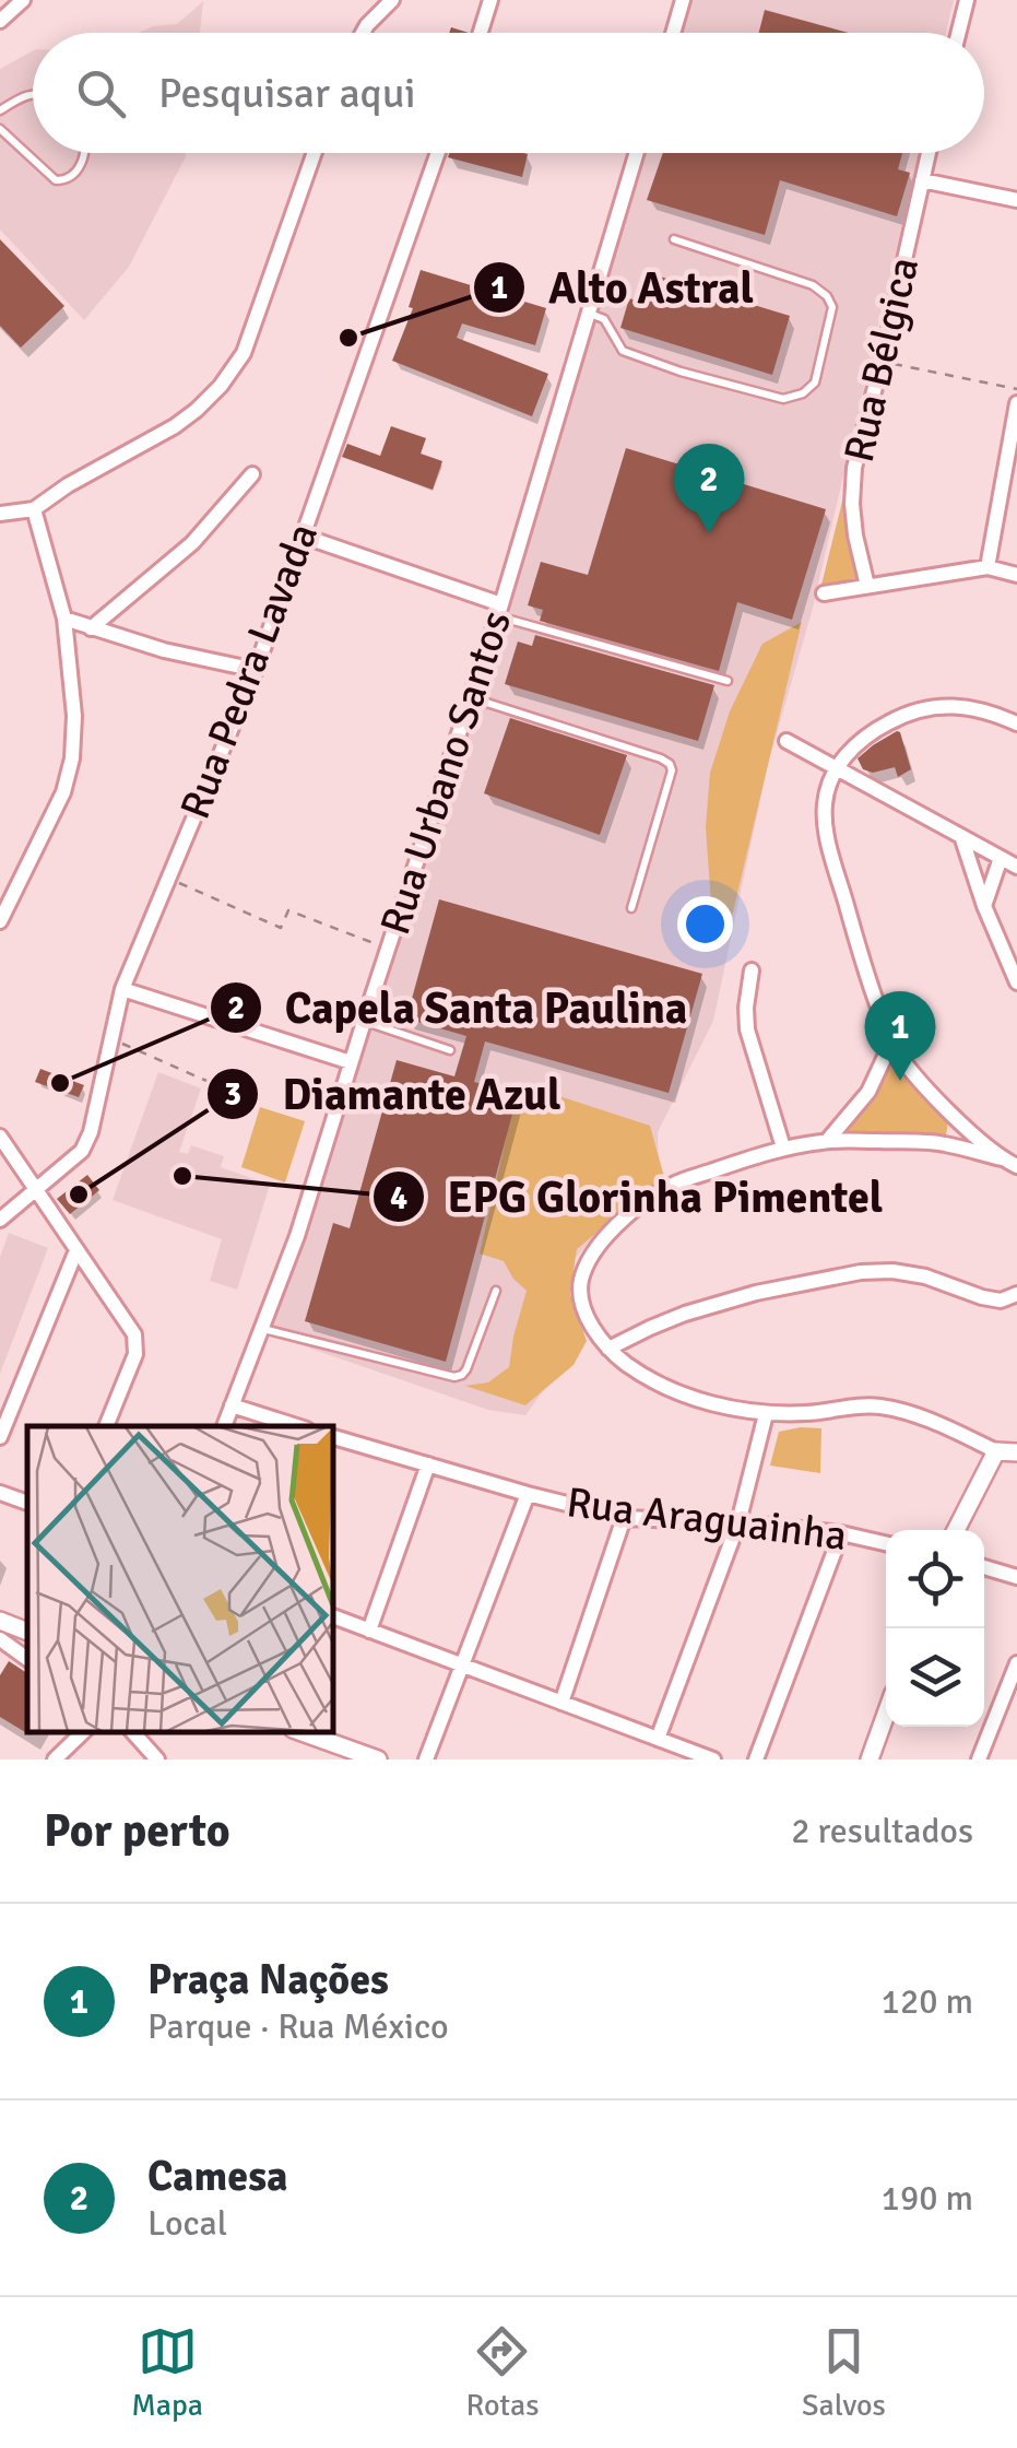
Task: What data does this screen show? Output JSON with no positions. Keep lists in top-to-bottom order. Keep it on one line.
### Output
{"streets":{"street":["Rua Bélgica","Rua Pedra Lavada","Rua Urbano Santos","Rua Araguainha"]},"places":["Alto Astral","Capela Santa Paulina","EPG Glorinha Pimentel","Diamante Azul"],"page":{"search":"Pesquisar aqui","pins":["2","1"],"heading":["Por perto","2 resultados"],"list":[{"mark":"1","name":"Praça Nações","note":"Parque · Rua México","value":"120 m"},{"mark":"2","name":"Camesa","note":"Local","value":"190 m"}],"nav":["Mapa","Rotas","Salvos"]}}
